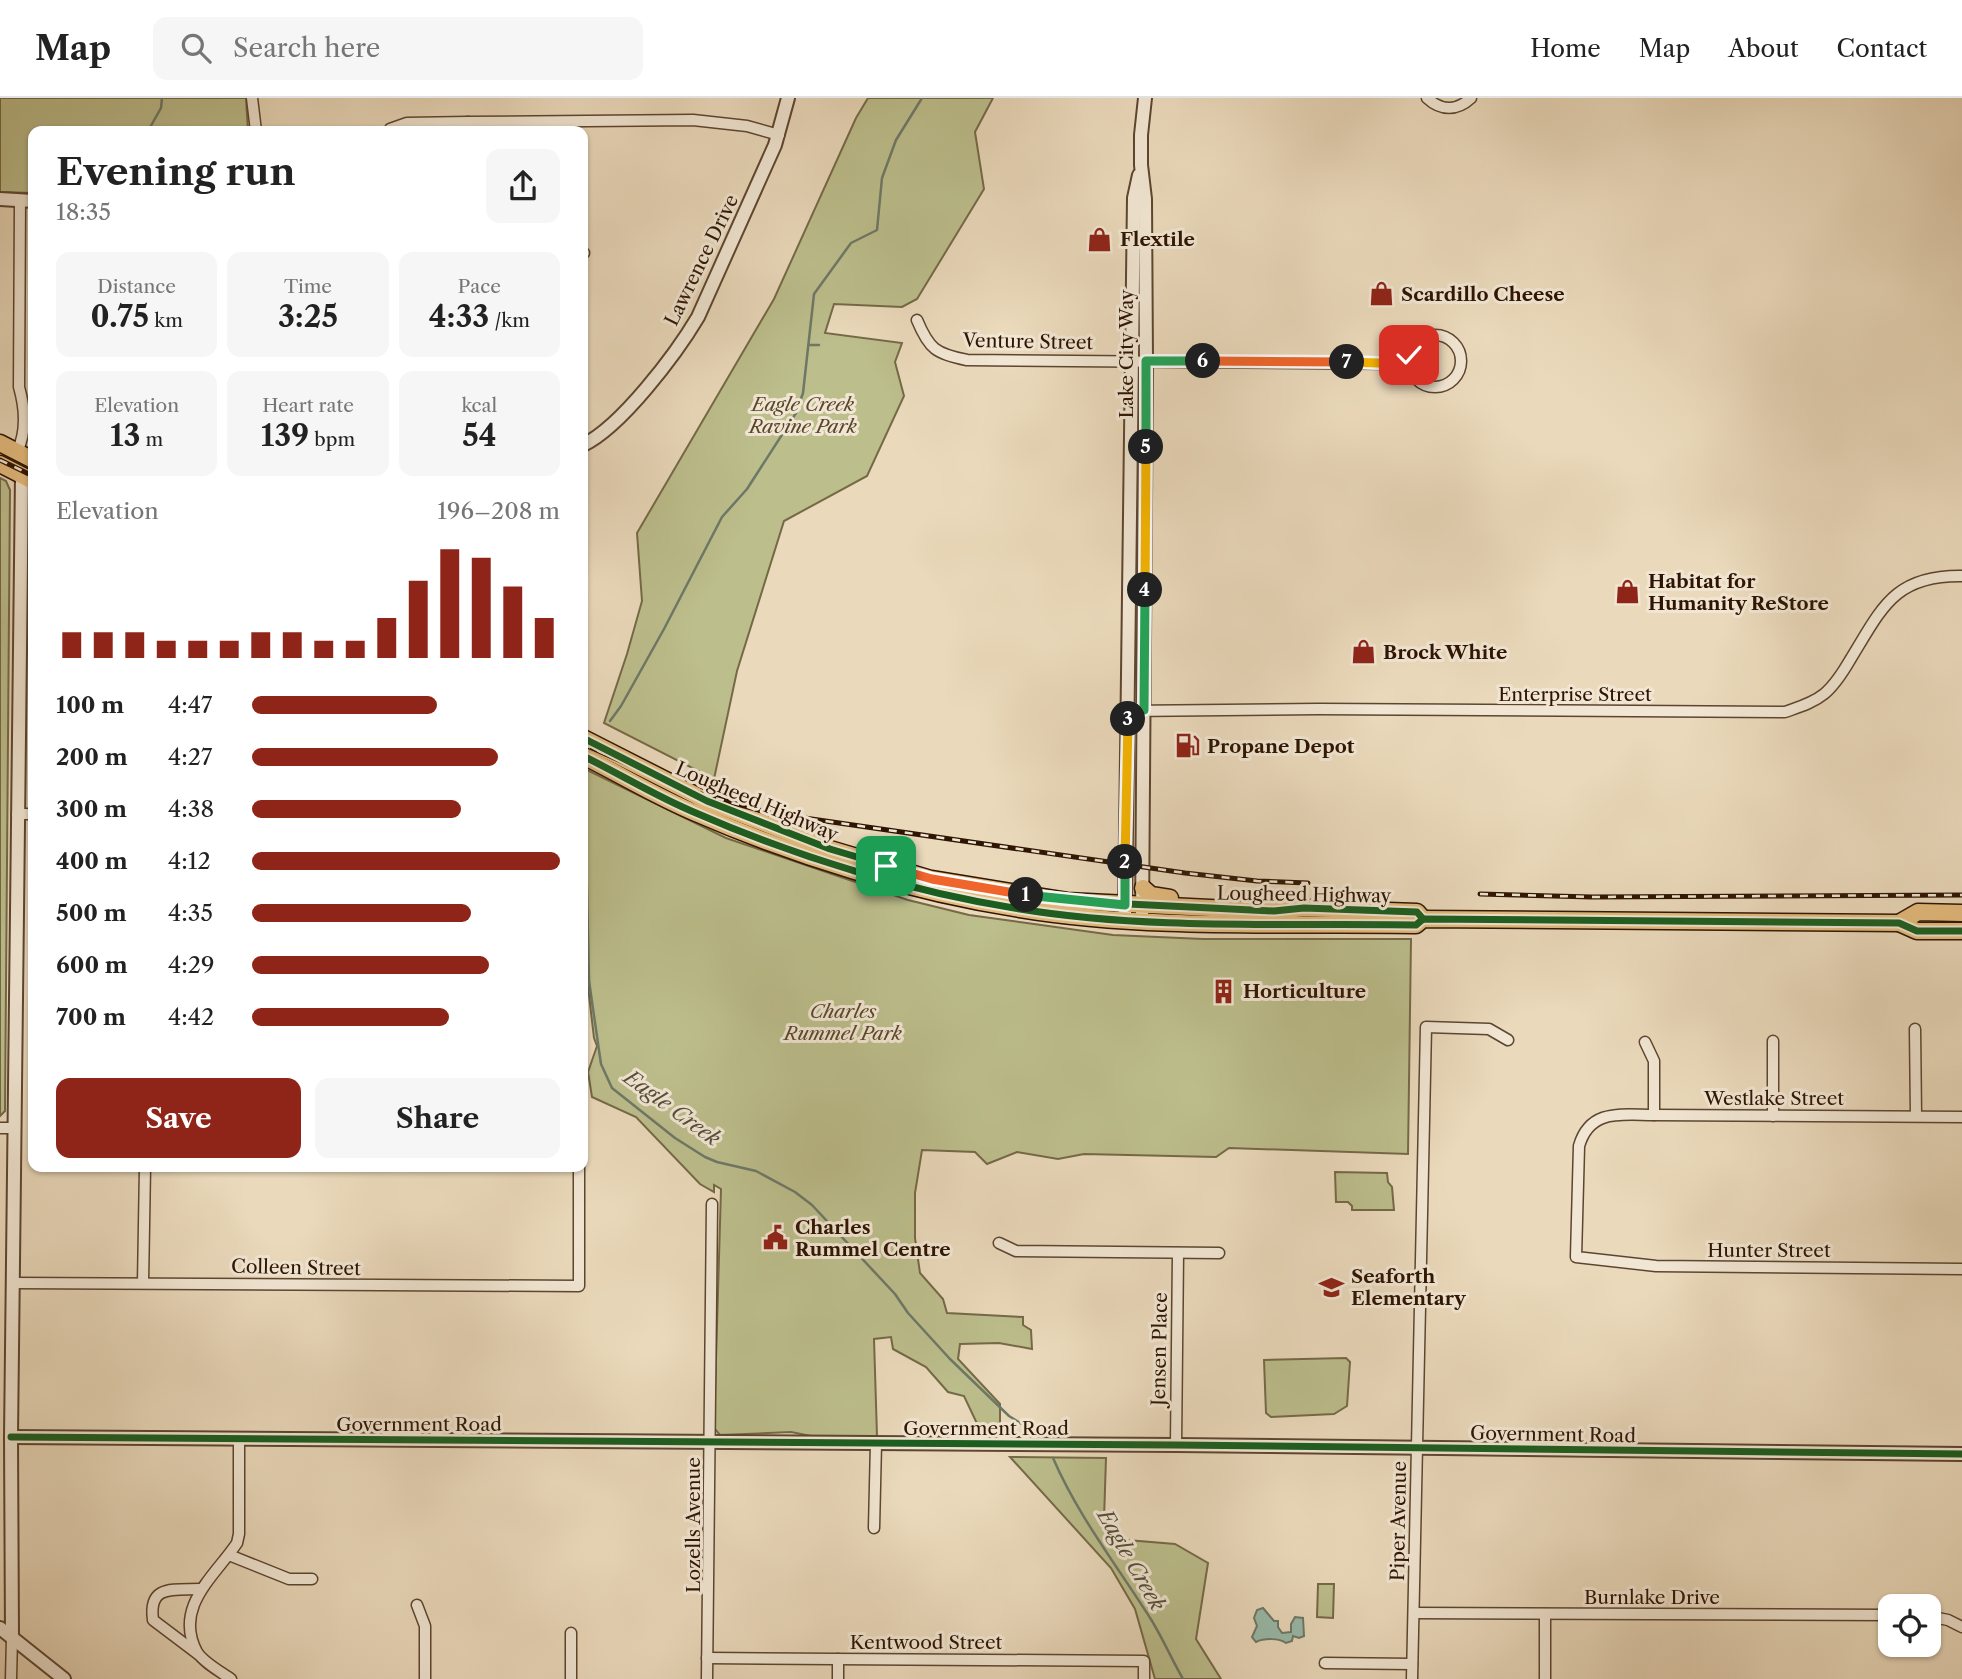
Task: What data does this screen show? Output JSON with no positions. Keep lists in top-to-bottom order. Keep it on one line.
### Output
{"streets":{"main road":["Lougheed Highway"],"street":["Lawrence Drive","Venture Street","Lake City Way","Enterprise Street","Westlake Street","Hunter Street","Colleen Street","Jensen Place","Government Road","Piper Avenue","Lozells Avenue","Burnlake Drive","Kentwood Street"]},"crossings":[["Venture Street","Lake City Way"],["Lake City Way","Enterprise Street"],["Lake City Way","Lougheed Highway"],["Westlake Street","Hunter Street"],["Jensen Place","Government Road"],["Government Road","Piper Avenue"],["Government Road","Lozells Avenue"],["Piper Avenue","Burnlake Drive"],["Lozells Avenue","Kentwood Street"]],"water":["Eagle Creek"],"parks":["Eagle Creek Ravine Park","Charles Rummel Park"],"places":{"shop":["Flextile","Scardillo Cheese","Habitat for Humanity ReStore","Brock White"],"fuel station":["Propane Depot"],"building":["Horticulture"],"public building":["Charles Rummel Centre"],"school or university":["Seaforth Elementary"]},"page":{"header":"Map","search":"Search here","nav":["Home","Map","About","Contact"],"heading":["Evening run","18:35"],"stats":[["Distance","0.75 km"],["Time","3:25"],["Pace","4:33 /km"],["Elevation","13 m"],["Heart rate","139 bpm"],["kcal","54"]],"pins":["6","7","5","4","3","2","1"],"chart":["Elevation","196–208 m"],"list":[{"name":"100 m","note":"4:47"},{"name":"200 m","note":"4:27"},{"name":"300 m","note":"4:38"},{"name":"400 m","note":"4:12"},{"name":"500 m","note":"4:35"},{"name":"600 m","note":"4:29"},{"name":"700 m","note":"4:42"}],"buttons":["Save","Share"]}}
